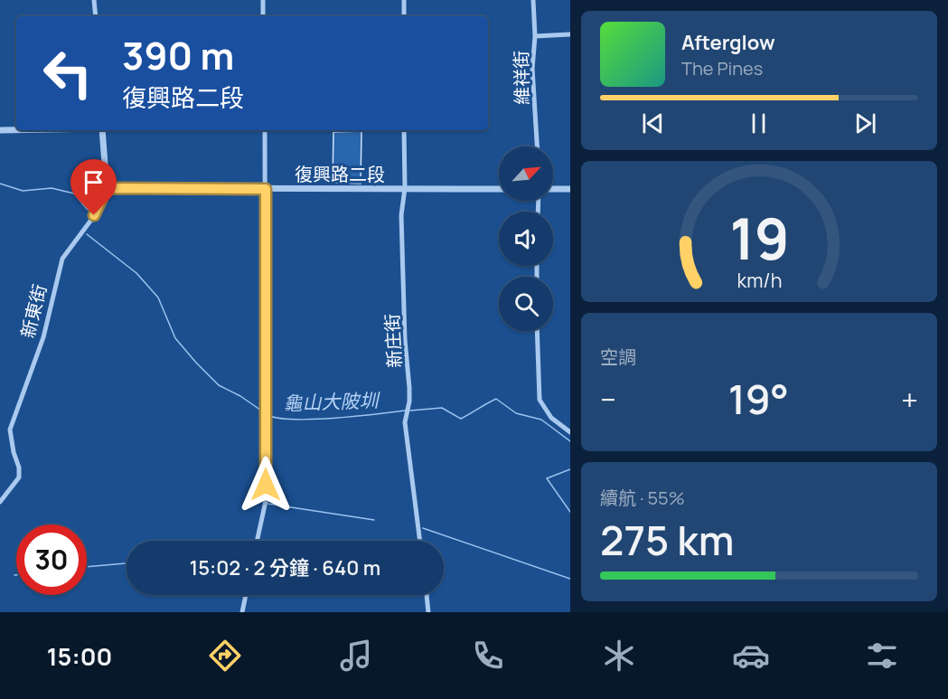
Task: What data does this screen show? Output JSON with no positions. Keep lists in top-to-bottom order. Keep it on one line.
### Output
{"streets":{"street":["維祥街","復興路二段","新東街","新庄街"]},"crossings":[["復興路二段","新東街"],["復興路二段","新庄街"]],"water":["龜山大陂圳"],"north":"top right","page":{"turn":["390 m","復興路二段"],"song":["Afterglow","The Pines"],"tile":["空調",["續航 · 55%","275 km"]],"heat":["−","19°","+"],"limit":"30","trip":"15:02 · 2 分鐘 · 640 m","tabs":"15:00","gauge":["19","km/h"]}}
